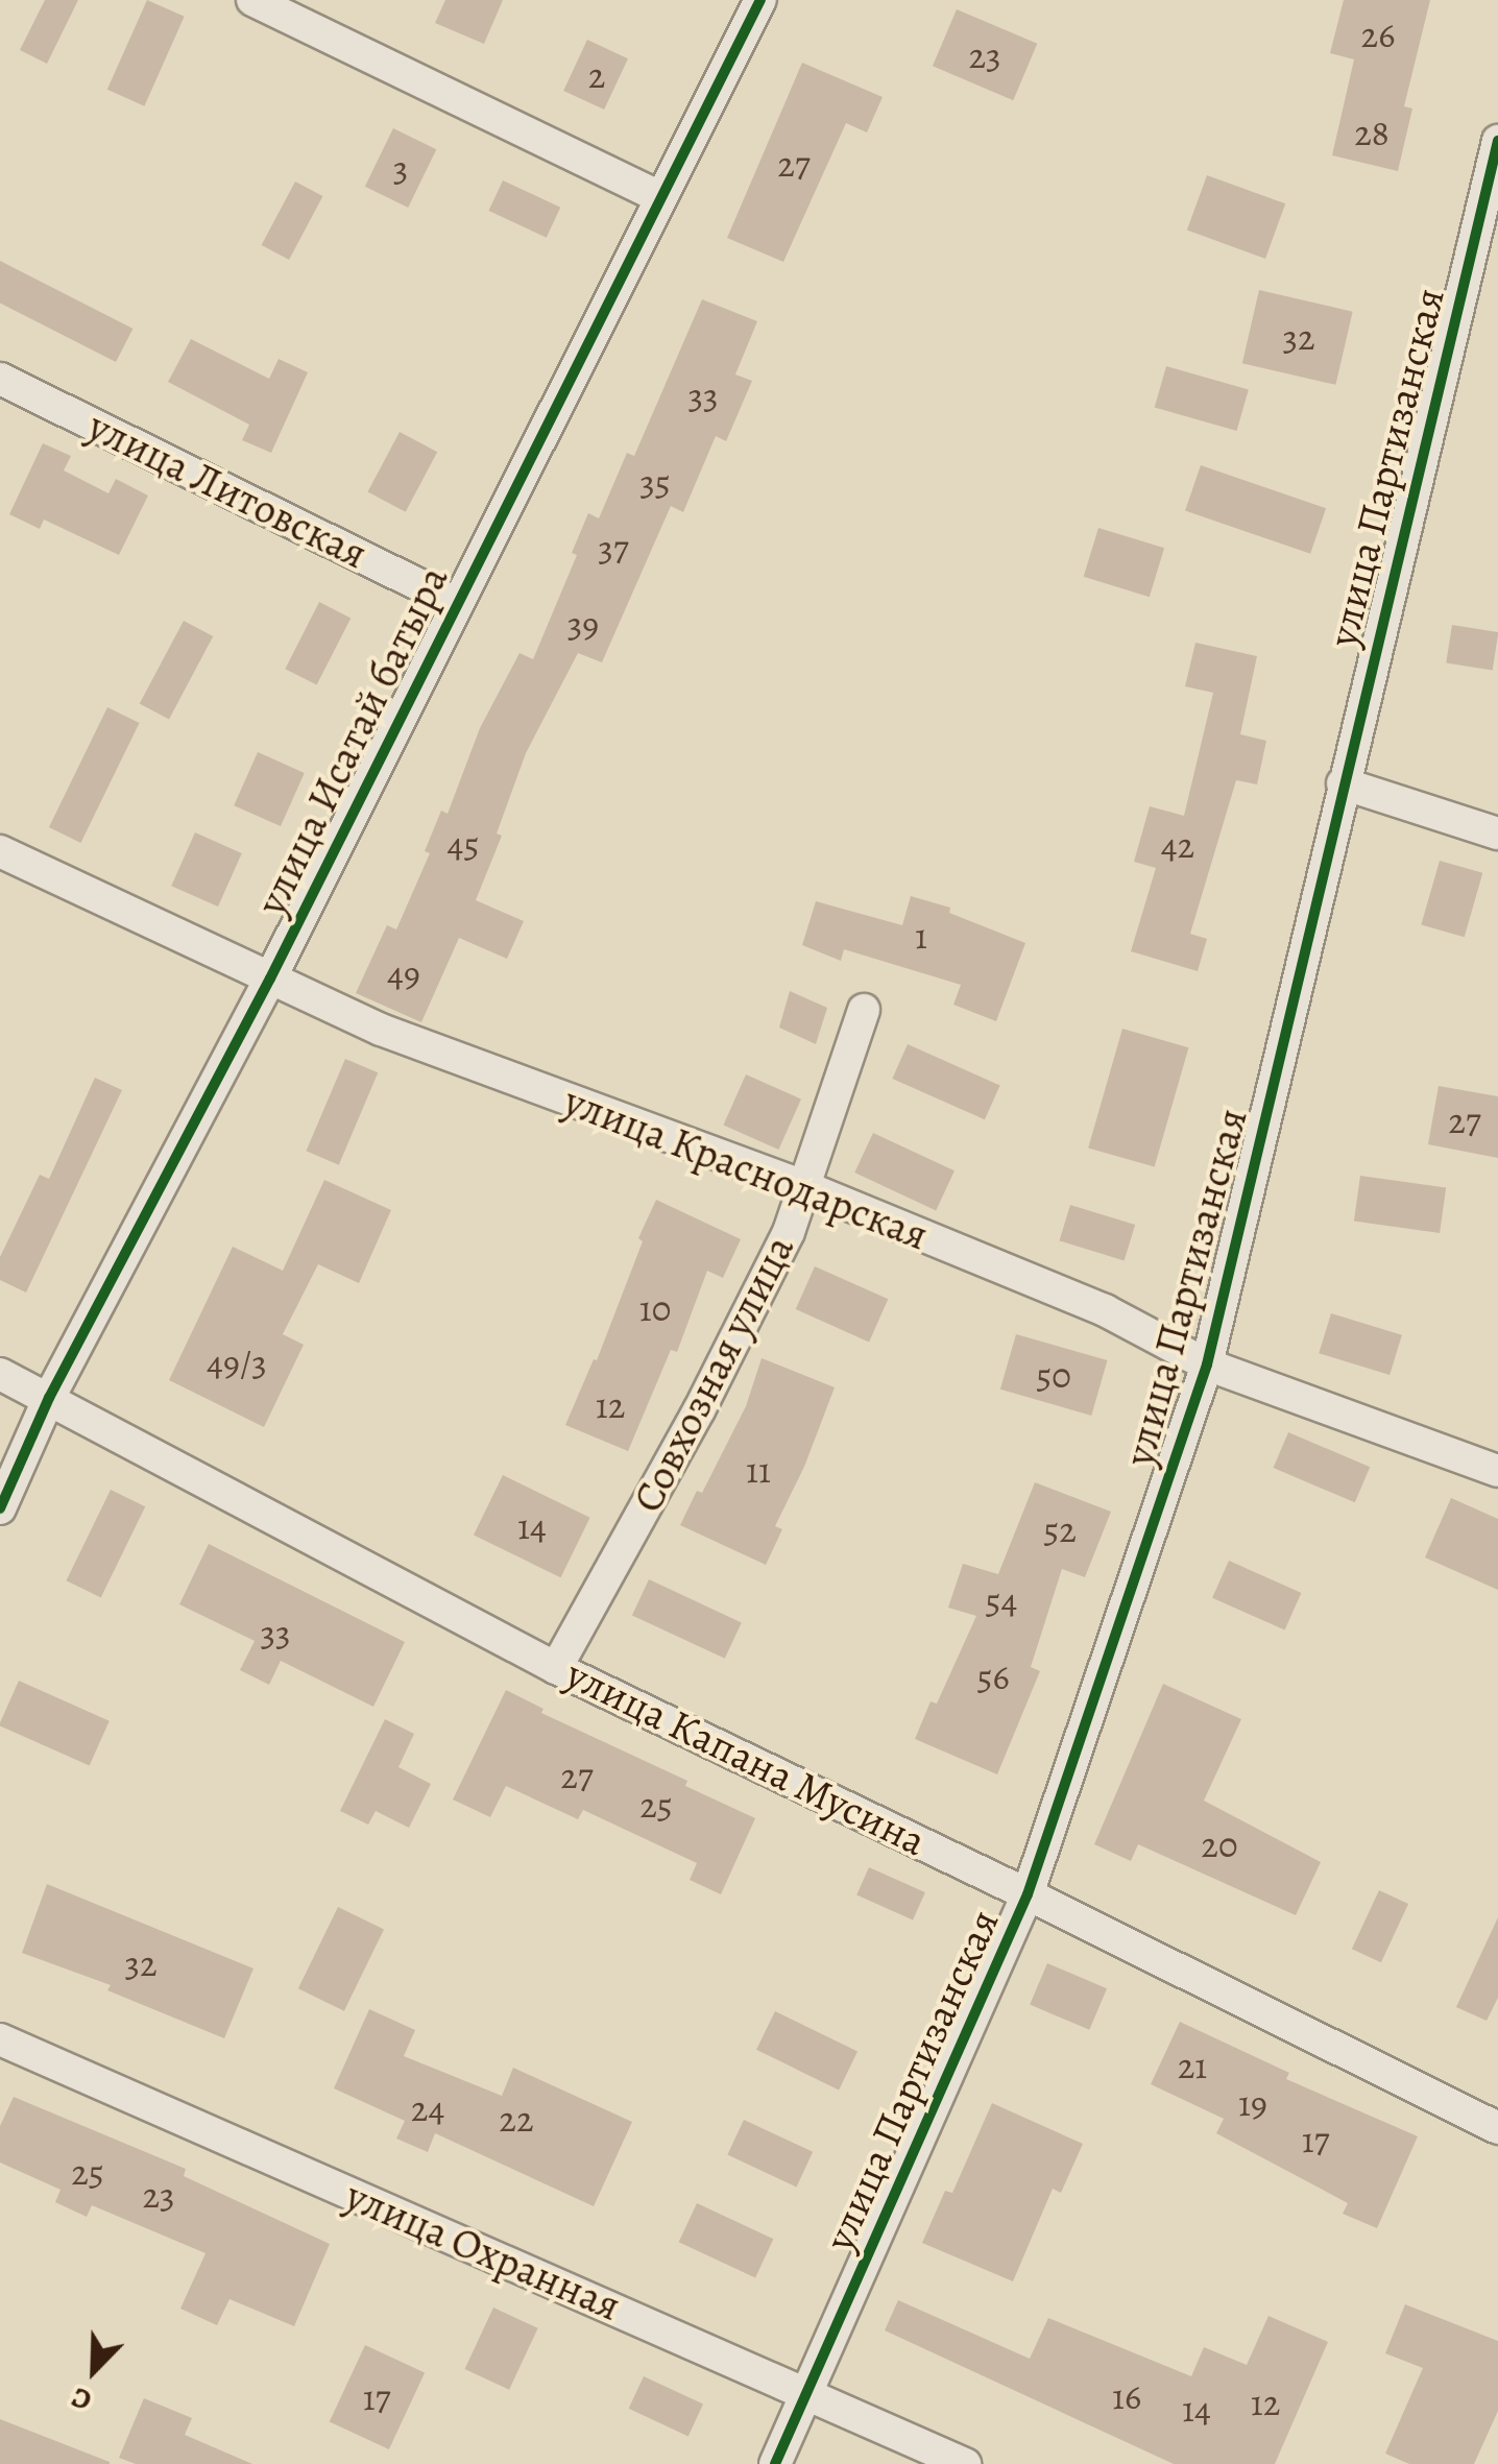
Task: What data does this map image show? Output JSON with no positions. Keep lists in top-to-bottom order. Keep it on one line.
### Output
{"streets":{"street":["улица Партизанская","улица Литовская","улица Исатай батыра","улица Краснодарская","Совхозная улица","улица Капана Мусина","улица Охранная"]},"crossings":[["улица Партизанская","улица Краснодарская"],["улица Партизанская","улица Капана Мусина"],["улица Партизанская","улица Охранная"],["улица Литовская","улица Исатай батыра"],["улица Исатай батыра","улица Краснодарская"],["улица Исатай батыра","улица Капана Мусина"],["улица Краснодарская","Совхозная улица"],["Совхозная улица","улица Капана Мусина"]],"house_numbers":["26","23","2","28","27","3","32","33","35","37","39","45","42","1","49","27","10","49/3","50","12","11","14","52","54","33","56","27","25","20","32","21","19","24","22","17","25","23","16","17","12","14"],"north":"bottom left"}
